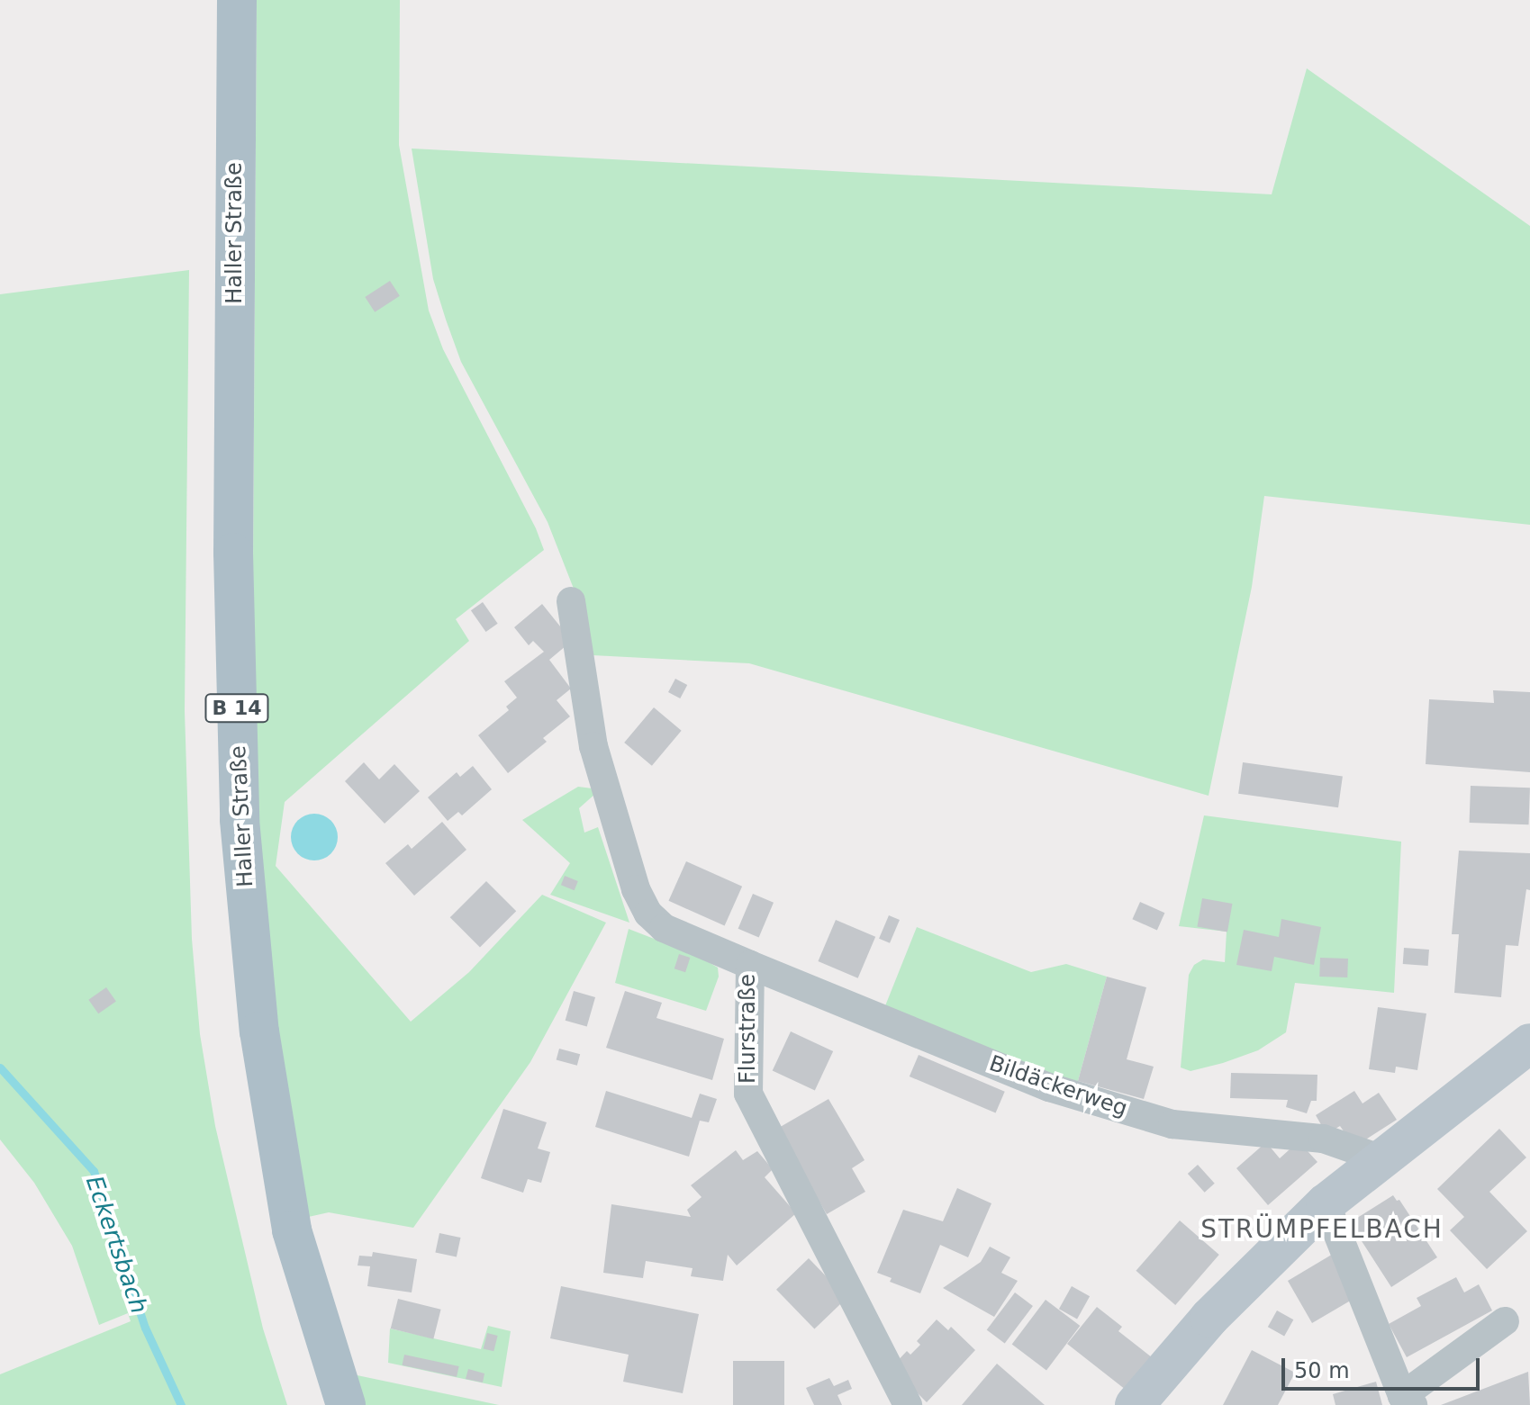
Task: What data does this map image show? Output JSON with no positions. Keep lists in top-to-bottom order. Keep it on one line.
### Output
{"streets":{"main road":["Haller Straße","B 14"],"street":["Flurstraße","Bildäckerweg"]},"crossings":[["Flurstraße","Bildäckerweg"]],"districts":["STRÜMPFELBACH"],"water":["Eckertsbach"],"scale_bar":"50 m"}
